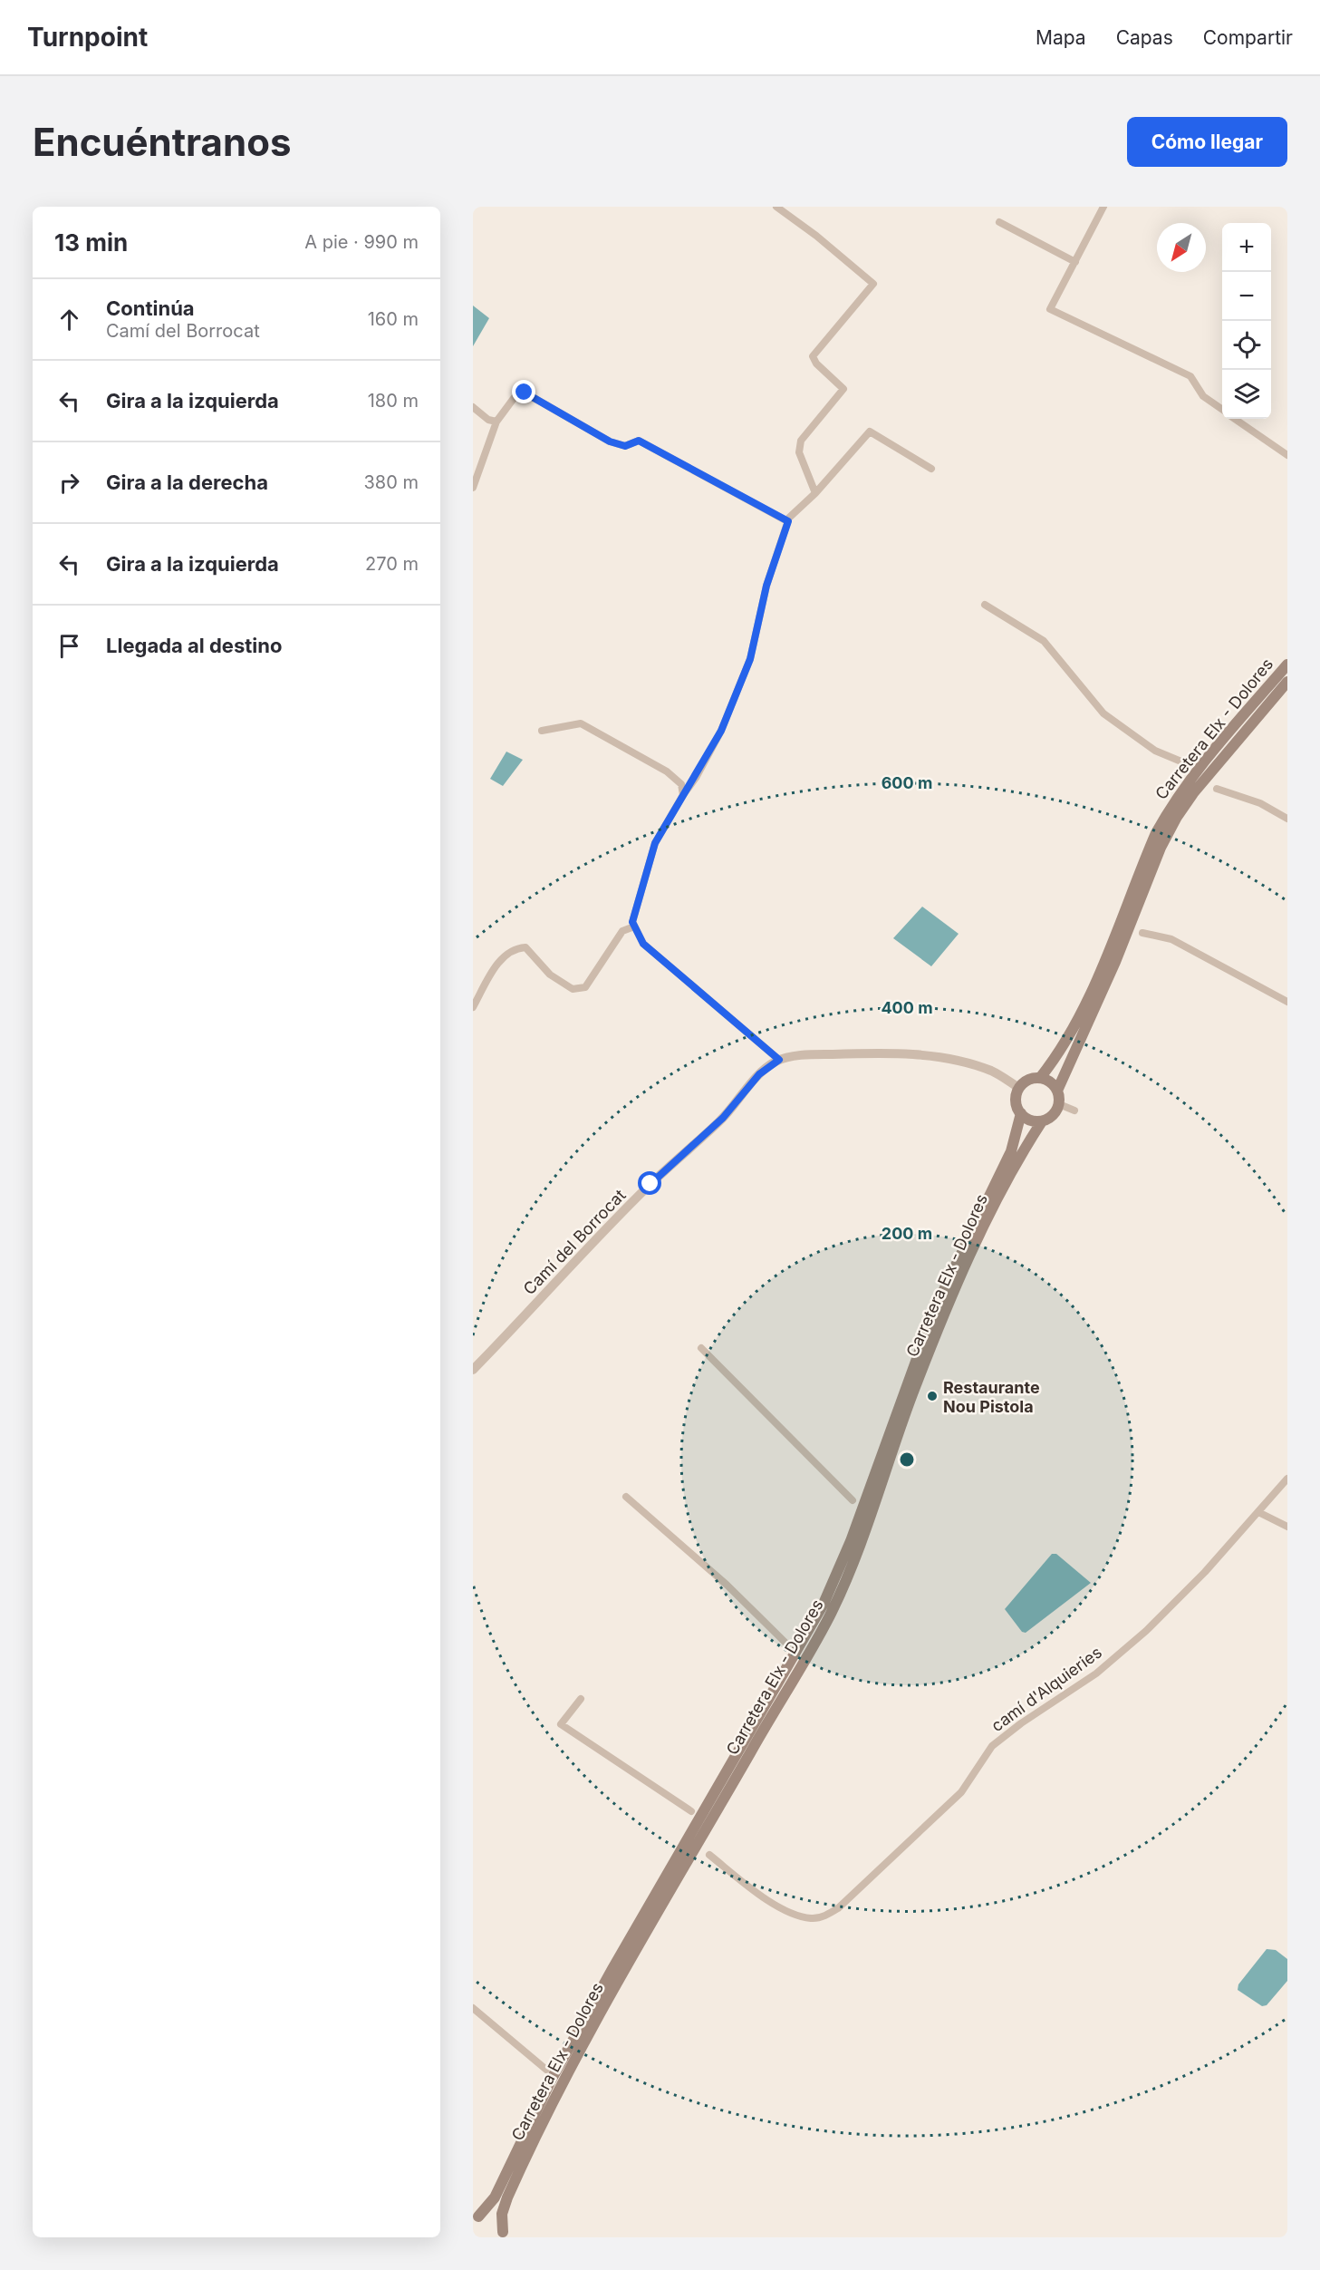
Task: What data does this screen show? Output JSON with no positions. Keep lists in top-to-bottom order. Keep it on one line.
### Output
{"streets":{"main road":["Carretera Elx - Dolores"],"street":["Camí del Borrocat","camí d'Alquieries"]},"crossings":[["Carretera Elx - Dolores","Camí del Borrocat"]],"places":["Restaurante Nou Pistola"],"north":"bottom left","page":{"header":"Turnpoint","nav":["Mapa","Capas","Compartir"],"buttons":"Cómo llegar","title":"Encuéntranos","heading":["13 min","A pie · 990 m"],"map_buttons":["+","−"],"list":[["Continúa","Camí del Borrocat","160 m"],["Gira a la izquierda","180 m"],["Gira a la derecha","380 m"],["Gira a la izquierda","270 m"],"Llegada al destino"]},"rings":["600 m","400 m","200 m"]}
